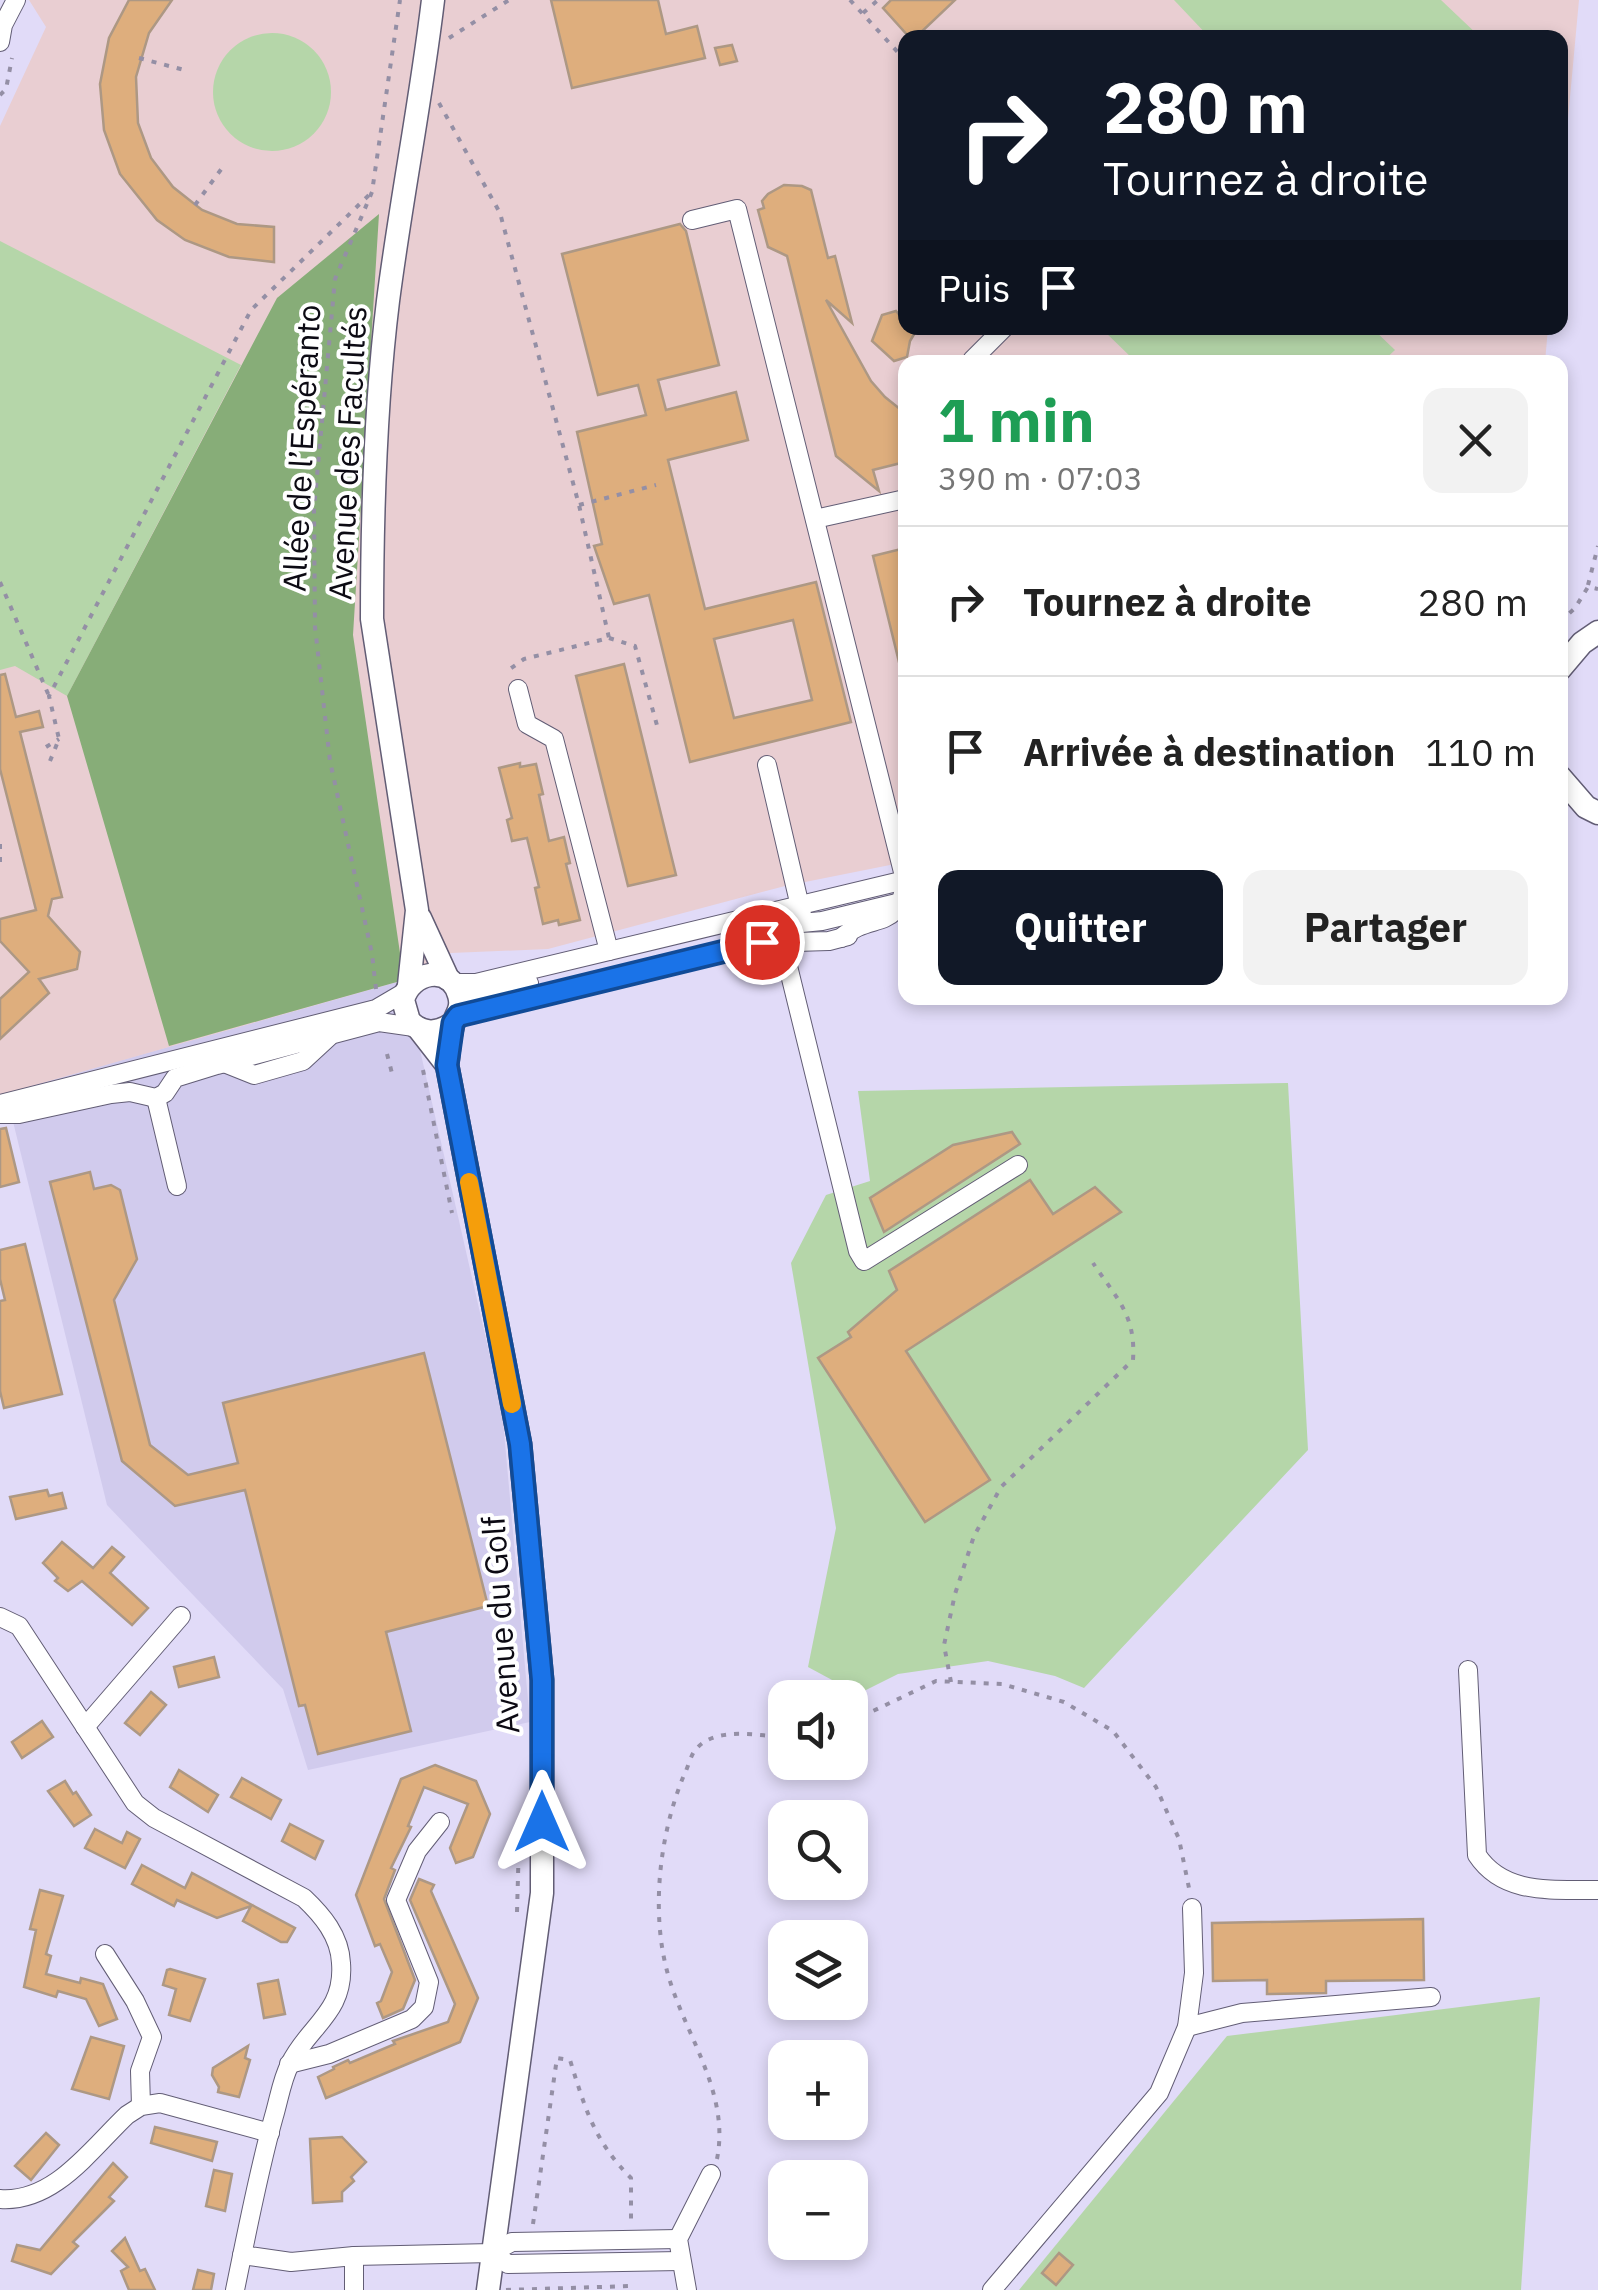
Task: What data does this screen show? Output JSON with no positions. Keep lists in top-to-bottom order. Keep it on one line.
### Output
{"streets":{"main road":["Avenue des Facultés","Avenue du Golf"],"path":["Allée de l’Espéranto"]},"crossings":[["Avenue des Facultés","Avenue du Golf"]],"page":{"turn":["280 m","Tournez à droite"],"then":"Puis","heading":["1 min","390 m · 07:03"],"list":[{"name":"Tournez à droite","value":"280 m"},{"name":"Arrivée à destination","value":"110 m"}],"buttons":["Quitter","Partager"],"map_buttons":["+","−"]}}
